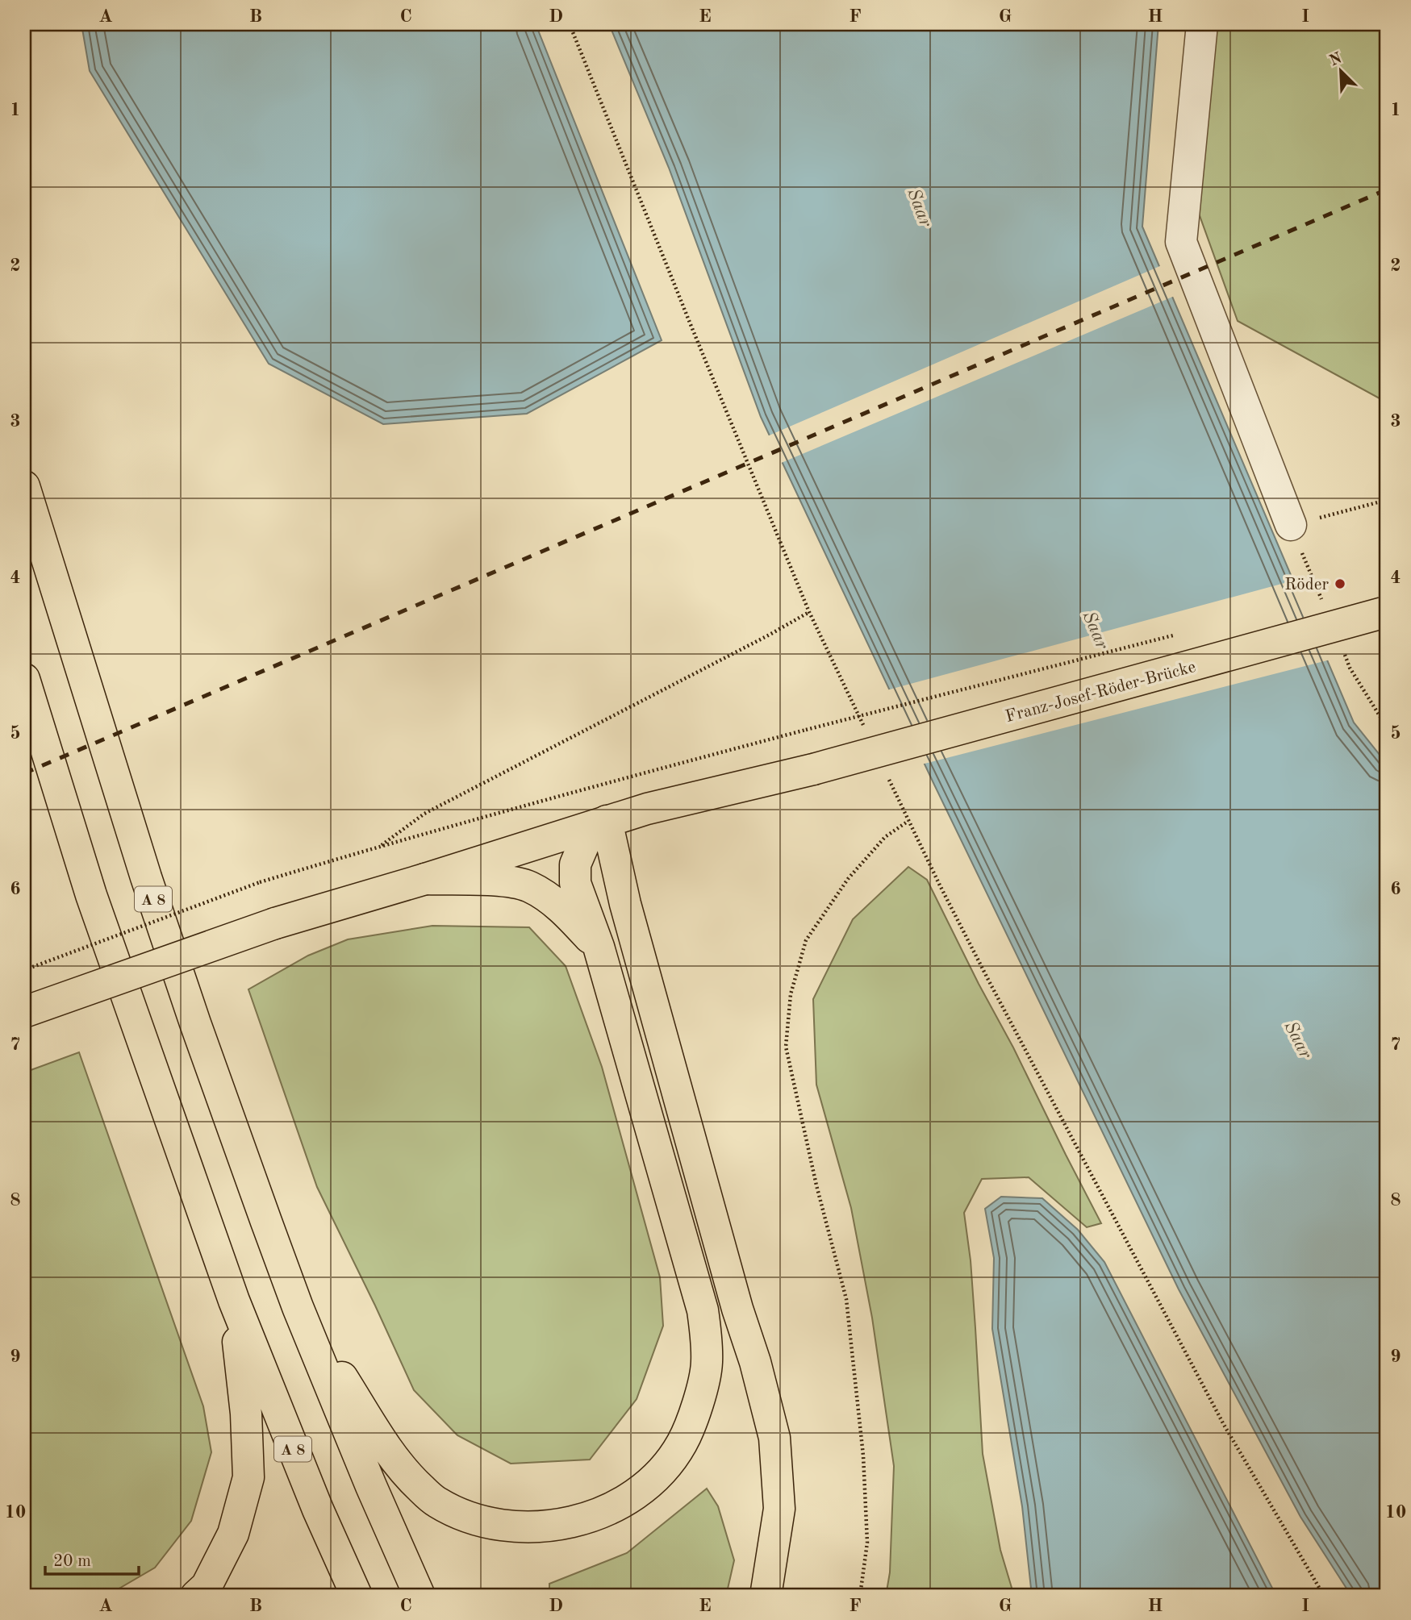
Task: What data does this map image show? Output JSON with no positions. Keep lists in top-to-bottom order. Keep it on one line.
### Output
{"streets":{"main road":["Franz-Josef-Röder-Brücke","A 8"]},"water":["Saar"],"places":["Röder"],"scale_bar":"20 m","north":"top left","grid":{"columns":["A","B","C","D","E","F","G","H","I"],"rows":["1","2","3","4","5","6","7","8","9","10"]}}
